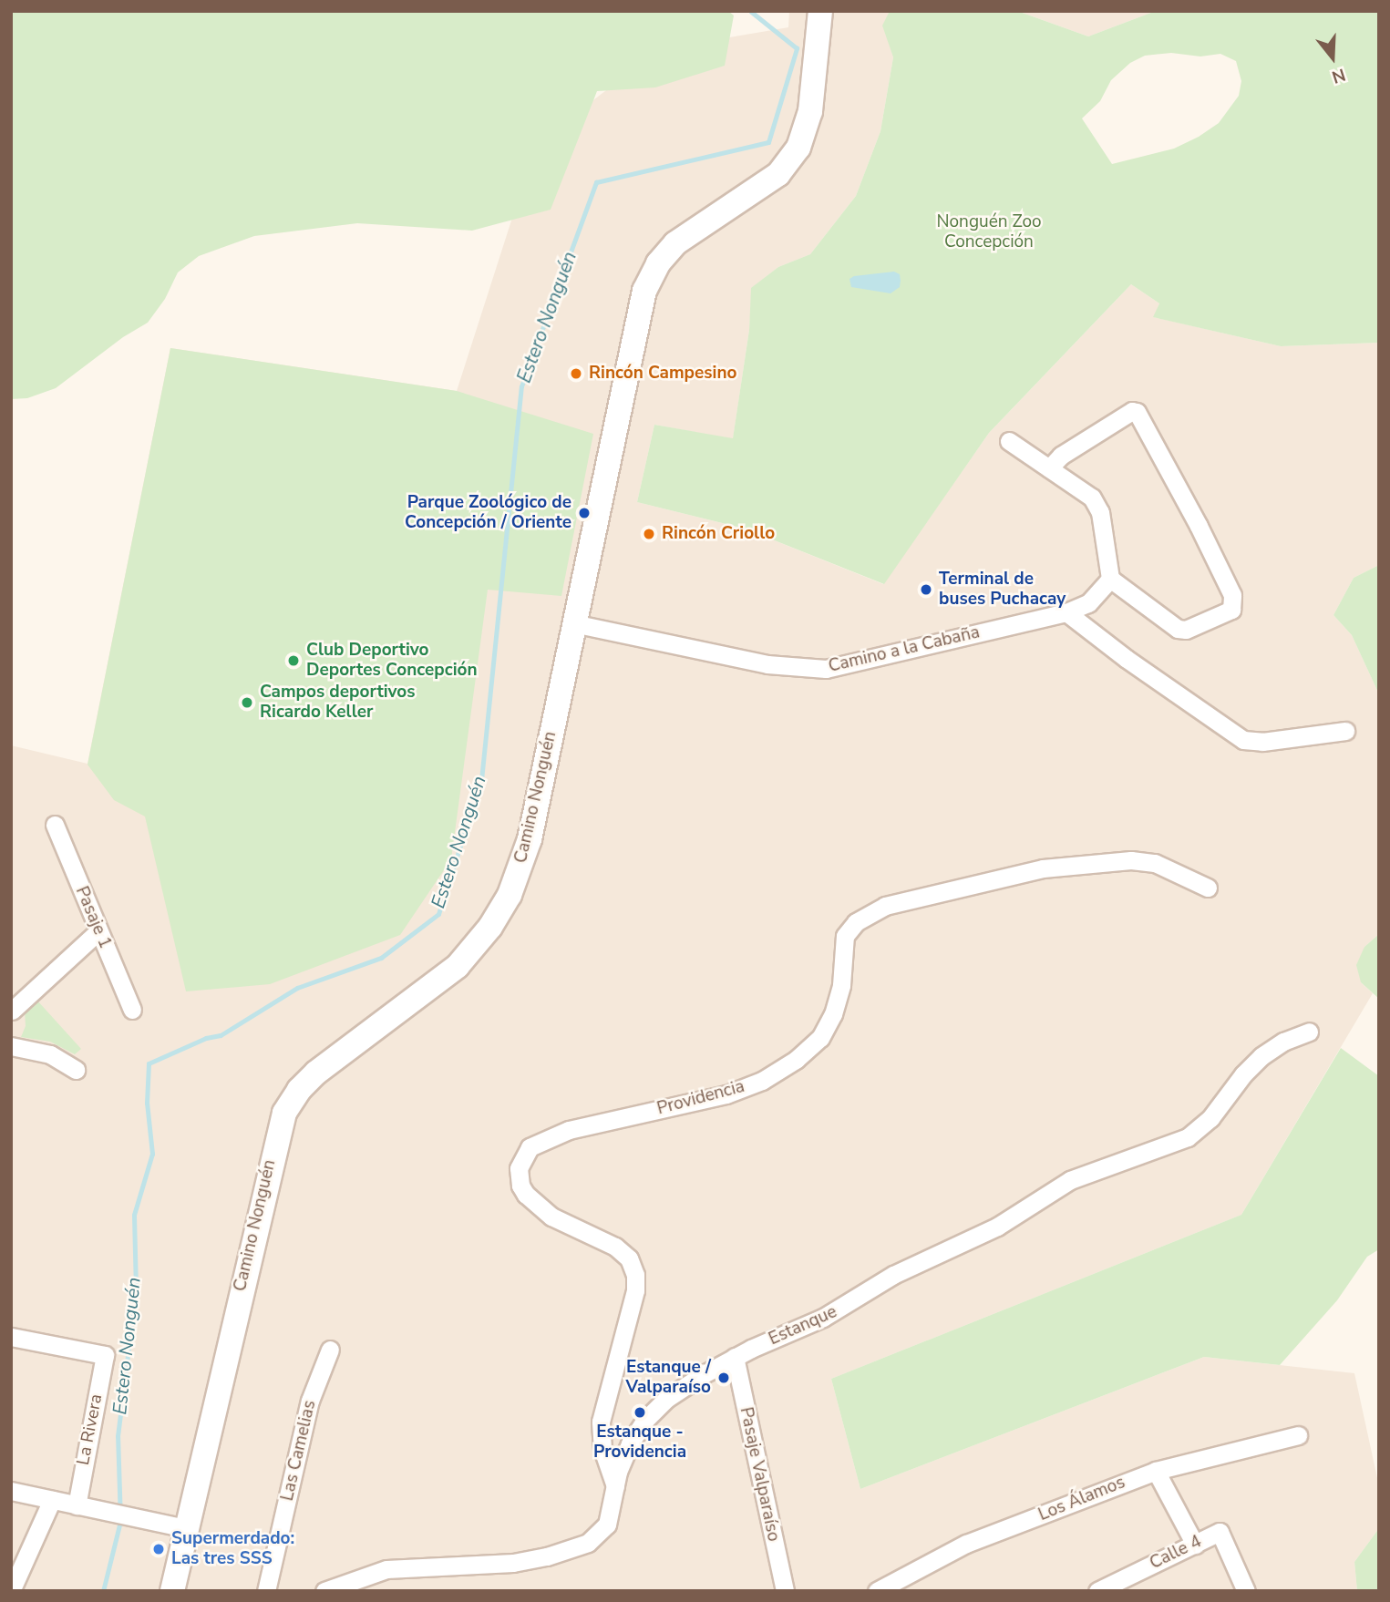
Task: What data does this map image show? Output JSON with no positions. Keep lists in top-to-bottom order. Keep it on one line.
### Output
{"streets":{"main road":["Camino Nonguén"],"street":["Camino a la Cabaña","Pasaje 1","Providencia","Estanque","La Rivera","Las Camelias","Pasaje Valparaíso","Los Álamos","Calle 4"]},"crossings":[["Camino a la Cabaña","Camino Nonguén"],["Providencia","Estanque"],["Estanque","Pasaje Valparaíso"]],"water":["Estero Nonguén"],"parks":["Nonguén Zoo Concepción"],"places":["Rincón Campesino","Parque Zoológico de Concepción / Oriente","Rincón Criollo","Terminal de buses Puchacay","Club Deportivo Deportes Concepción","Campos deportivos Ricardo Keller","Estanque / Valparaíso","Estanque - Providencia","Supermerdado: Las tres SSS"],"north":"bottom"}
